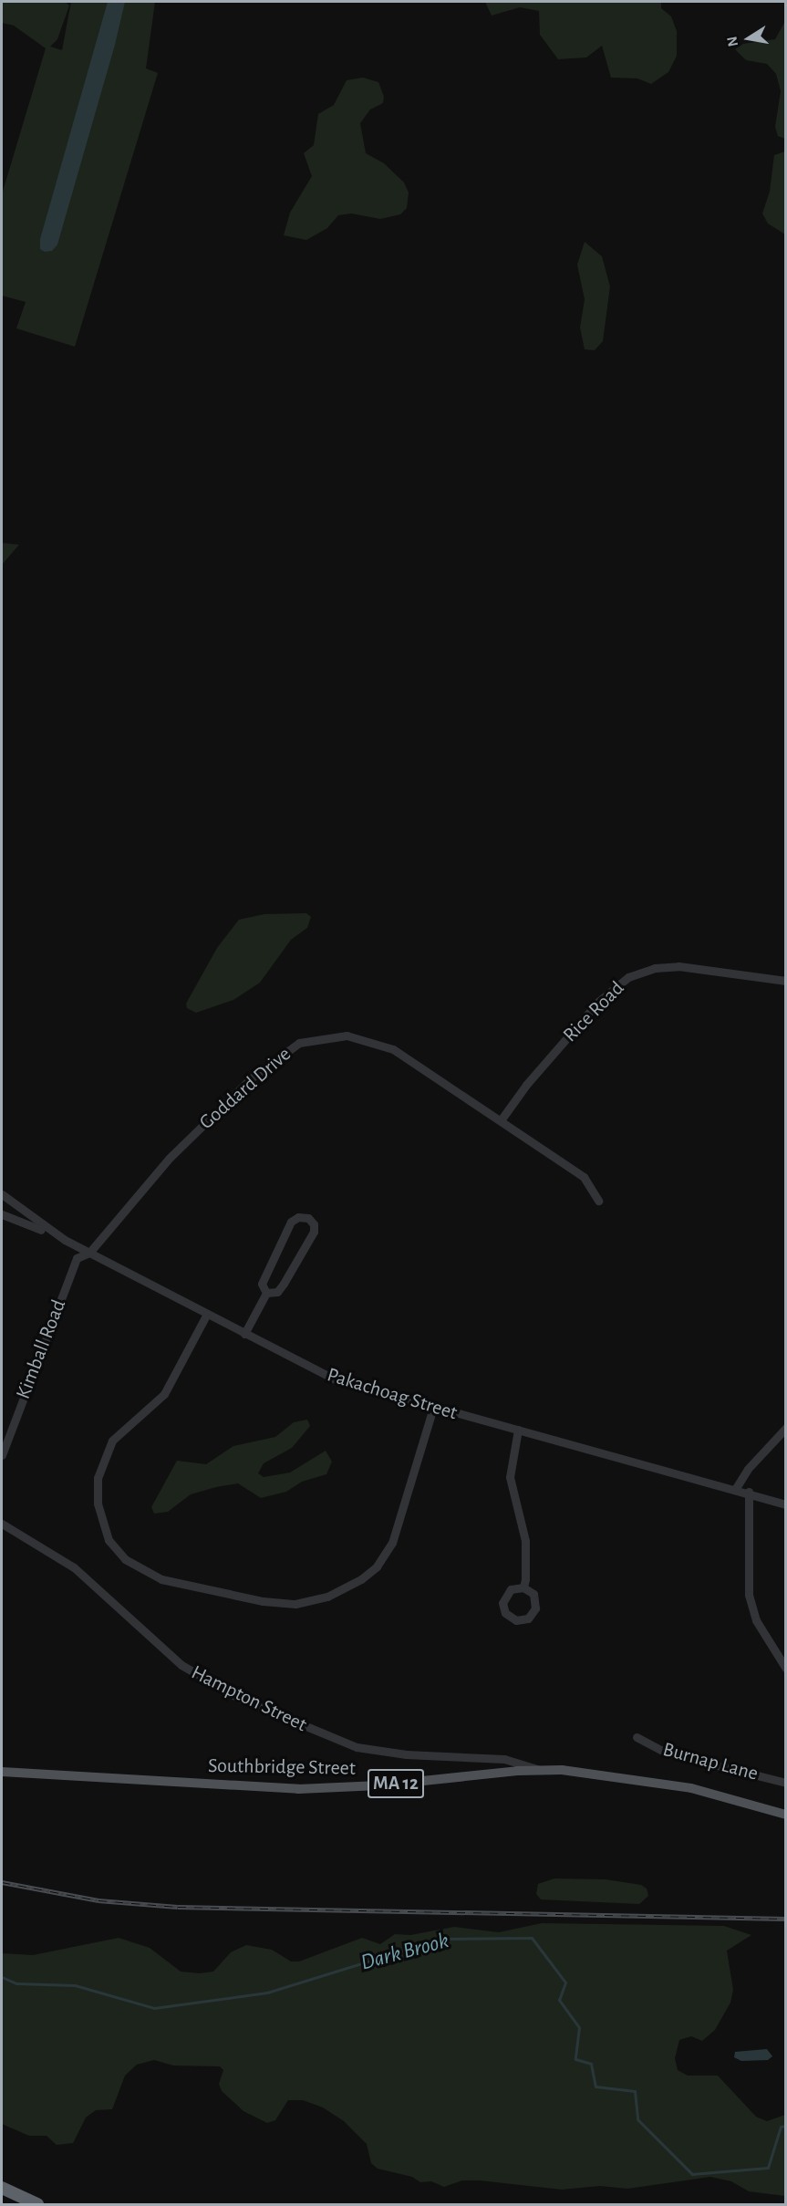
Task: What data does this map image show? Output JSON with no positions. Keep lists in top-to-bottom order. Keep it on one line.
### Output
{"streets":{"main road":["Southbridge Street","MA 12"],"street":["Rice Road","Goddard Drive","Kimball Road","Pakachoag Street","Hampton Street","Burnap Lane"]},"crossings":[["Rice Road","Goddard Drive"],["Goddard Drive","Kimball Road"],["Goddard Drive","Pakachoag Street"],["Kimball Road","Pakachoag Street"],["Hampton Street","Southbridge Street"]],"water":["Dark Brook"],"north":"left"}
